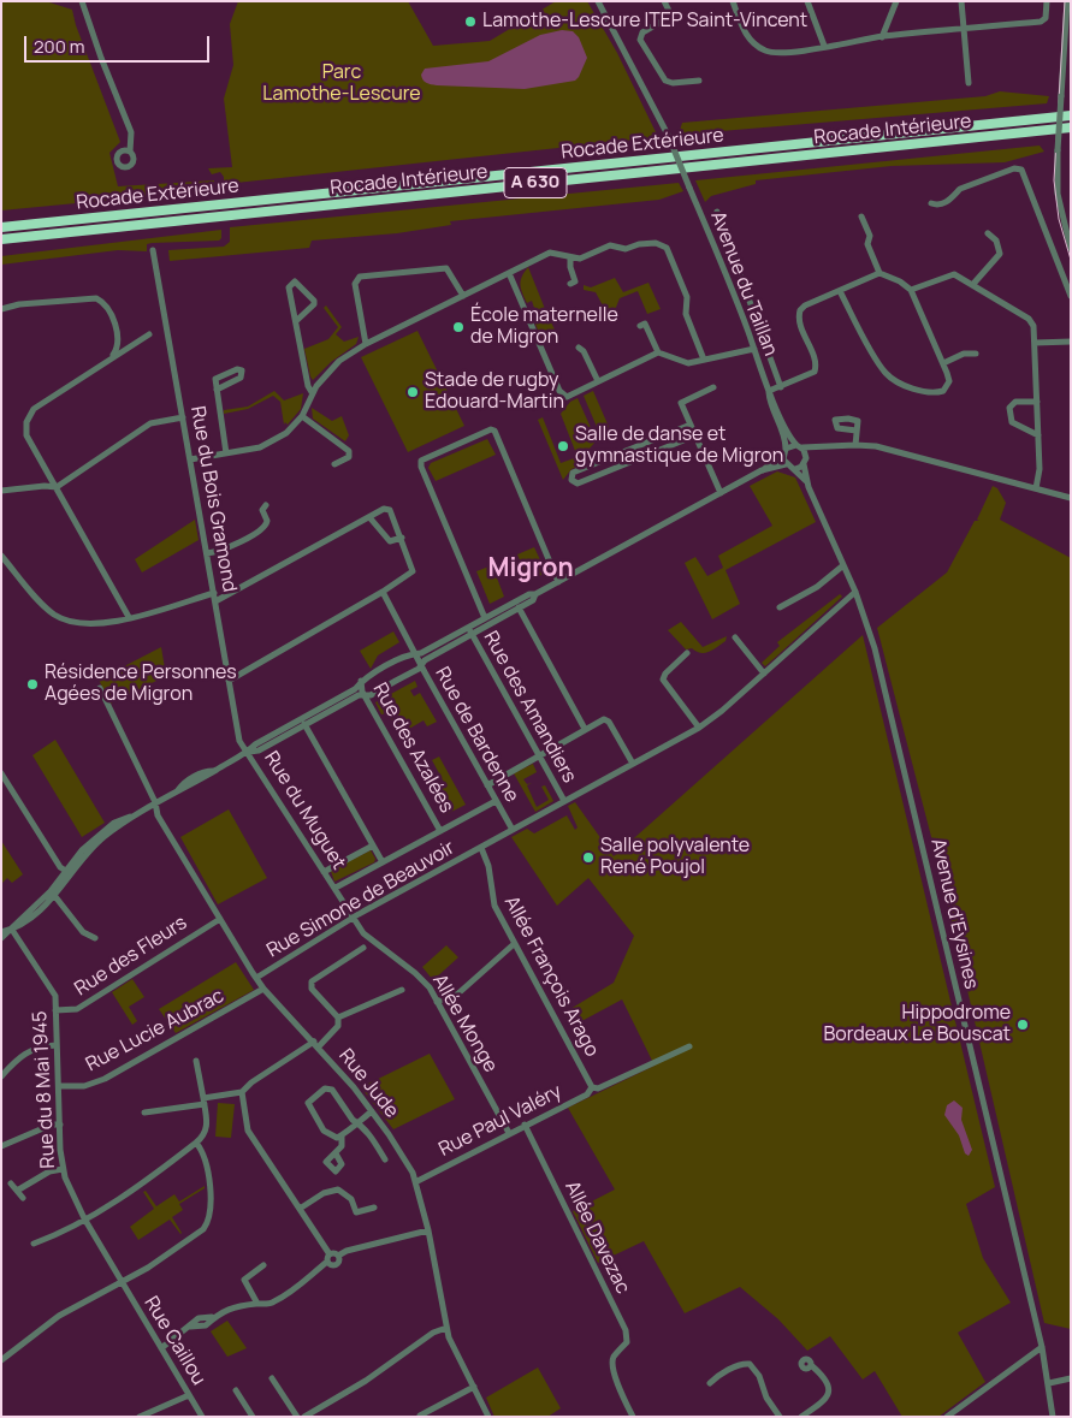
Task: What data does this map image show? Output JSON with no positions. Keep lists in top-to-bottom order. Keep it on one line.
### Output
{"streets":{"highway":["Rocade Intérieure","Rocade Extérieure","A 630"],"street":["Avenue du Taillan","Rue du Bois Gramond","Rue des Amandiers","Rue de Bardenne","Rue des Azalées","Rue du Muguet","Rue Simone de Beauvoir","Avenue d'Eysines","Rue des Fleurs","Allée François Arago","Allée Monge","Rue Lucie Aubrac","Rue Jude","Rue du 8 Mai 1945","Rue Paul Valéry","Allée Davezac","Rue Caillou"]},"crossings":[["Avenue du Taillan","Avenue d'Eysines"],["Rue du Bois Gramond","Rue du Muguet"],["Rue des Amandiers","Rue Simone de Beauvoir"],["Rue de Bardenne","Rue Simone de Beauvoir"],["Rue du Muguet","Rue Simone de Beauvoir"],["Rue du Muguet","Allée Monge"],["Rue Simone de Beauvoir","Avenue d'Eysines"],["Rue Simone de Beauvoir","Allée François Arago"],["Rue Simone de Beauvoir","Allée Monge"],["Rue Simone de Beauvoir","Rue Jude"],["Rue des Fleurs","Rue Jude"],["Rue des Fleurs","Rue du 8 Mai 1945"],["Allée François Arago","Rue Paul Valéry"],["Allée Monge","Rue Paul Valéry"],["Rue Lucie Aubrac","Rue Jude"],["Rue Lucie Aubrac","Rue du 8 Mai 1945"],["Rue Jude","Rue Paul Valéry"],["Rue du 8 Mai 1945","Rue Caillou"],["Rue Paul Valéry","Allée Davezac"]],"districts":["Migron"],"parks":["Parc Lamothe-Lescure"],"places":["Lamothe-Lescure ITEP Saint-Vincent","École maternelle de Migron","Stade de rugby Edouard-Martin","Salle de danse et gymnastique de Migron","Résidence Personnes Agées de Migron","Salle polyvalente René Poujol","Hippodrome Bordeaux Le Bouscat"],"scale_bar":"200 m"}
